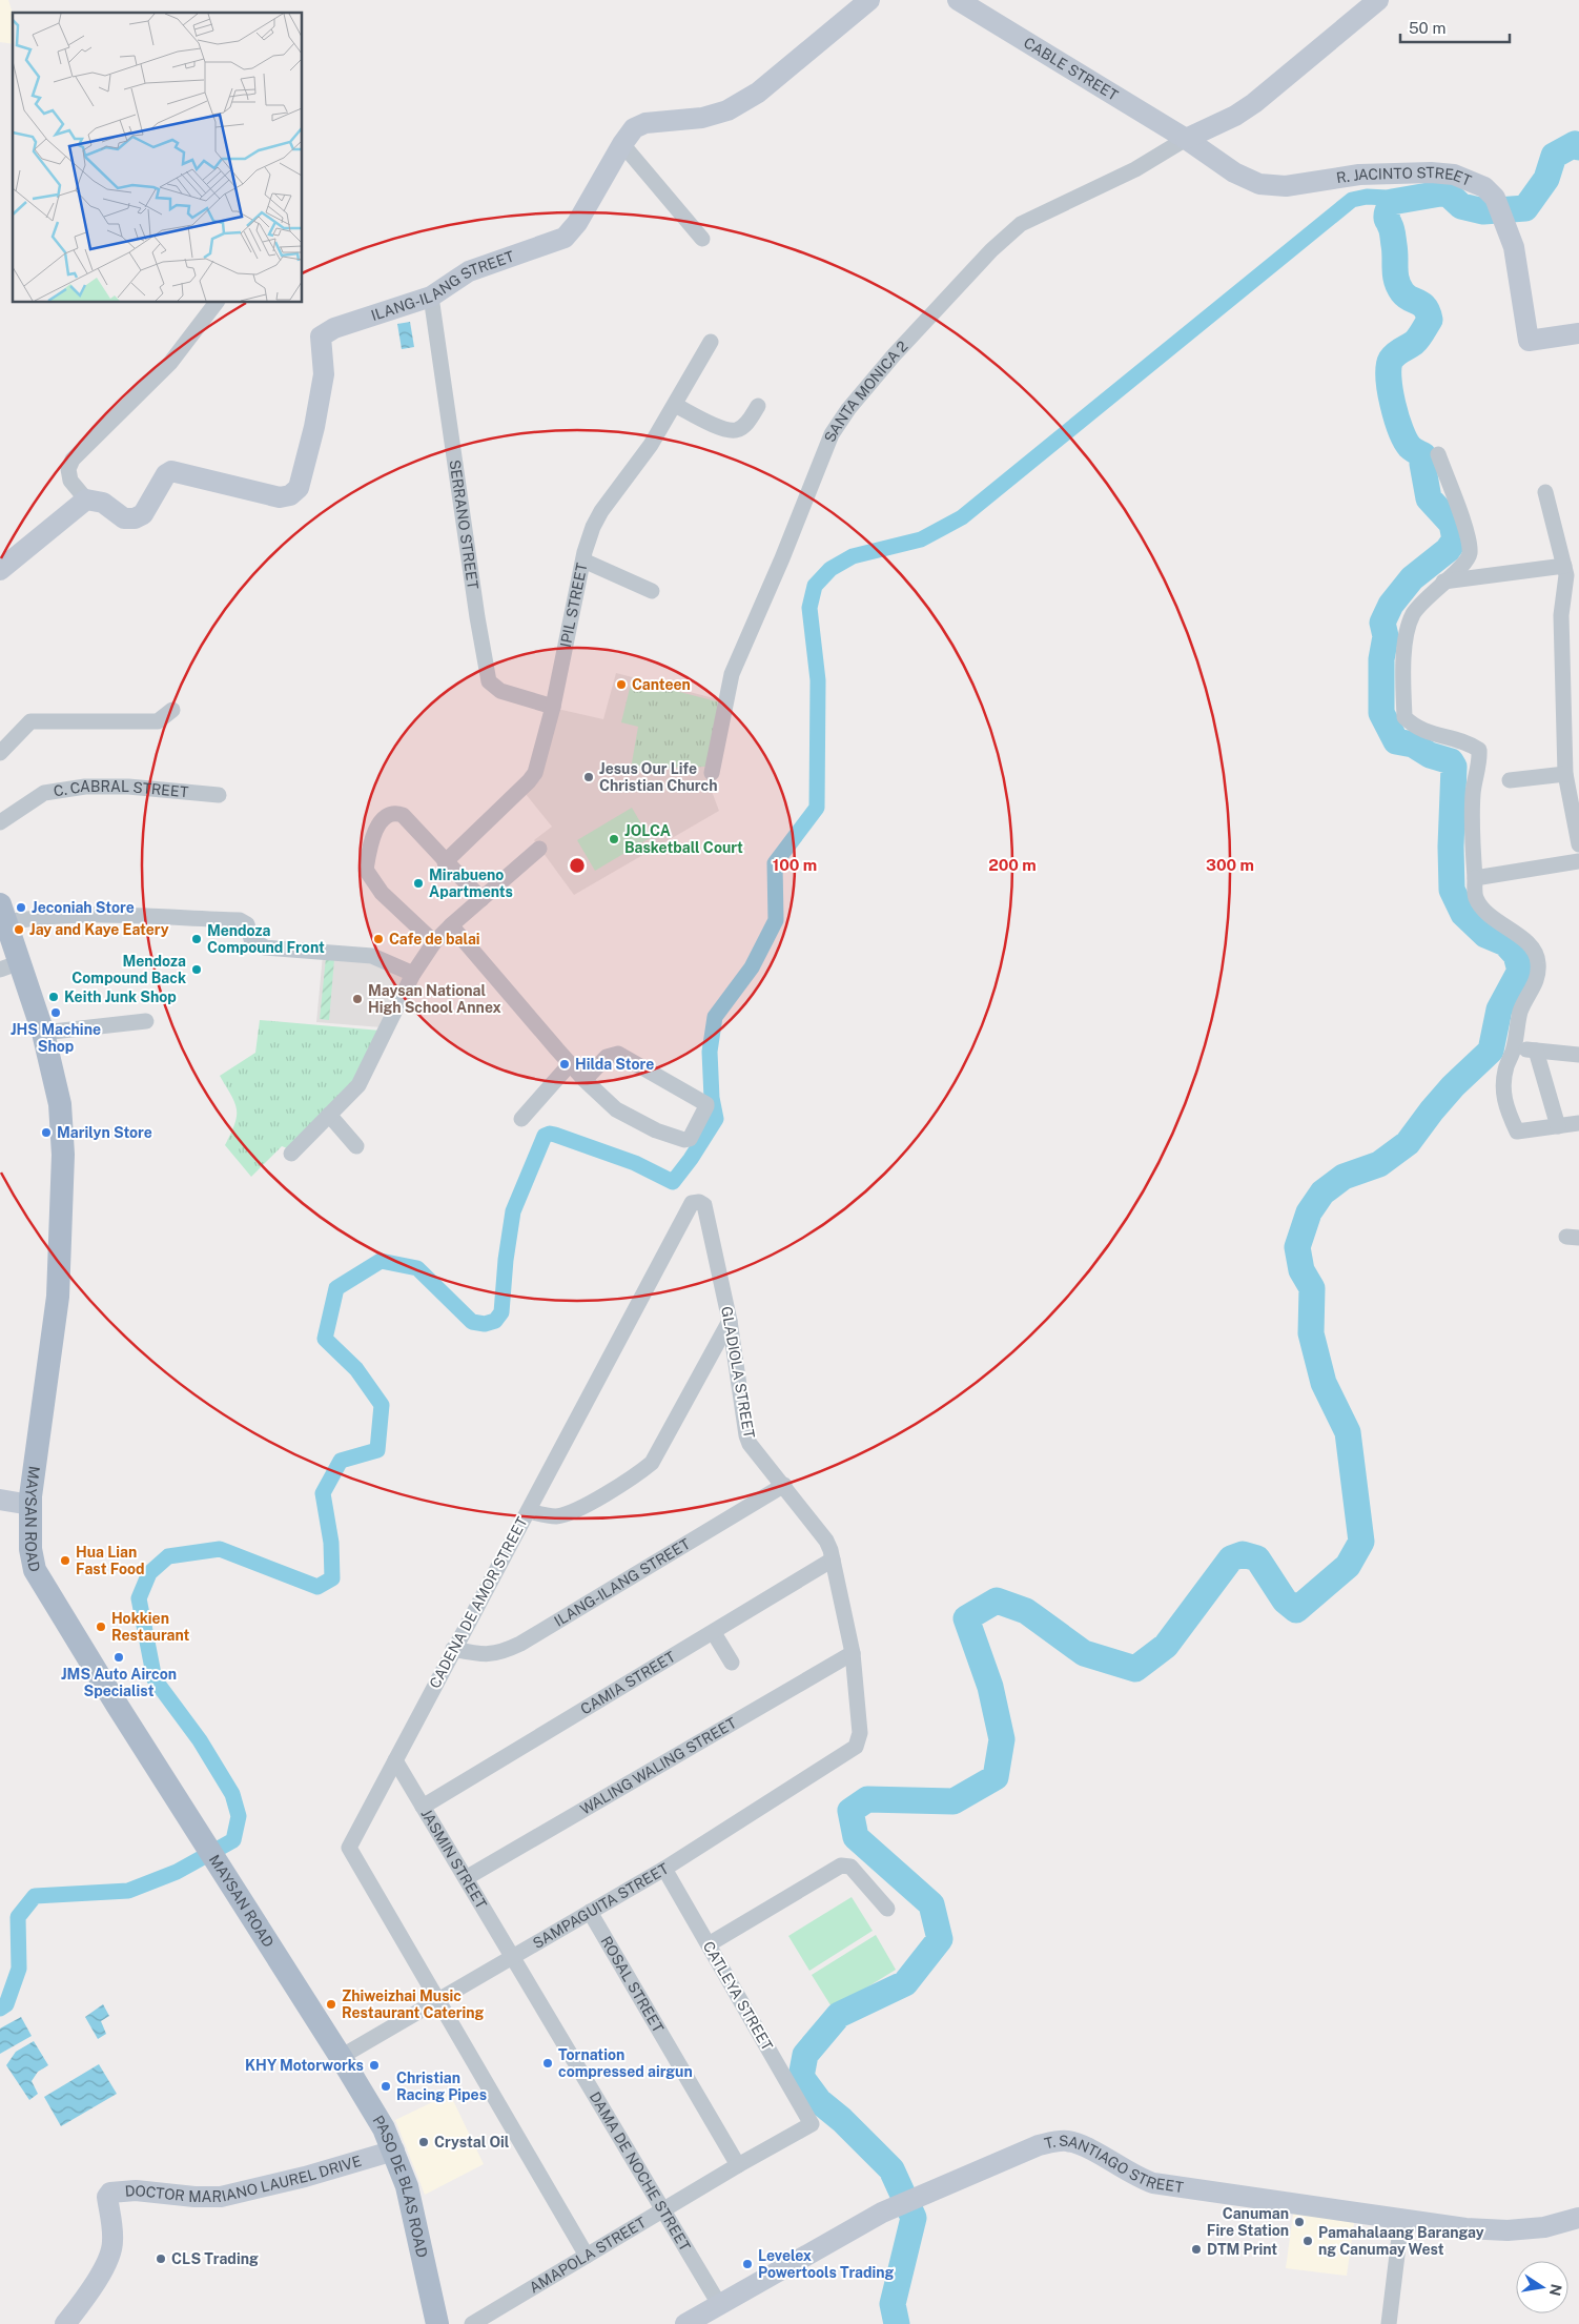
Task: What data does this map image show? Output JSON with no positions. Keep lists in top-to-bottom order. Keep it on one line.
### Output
{"streets":{"main road":["MAYSAN ROAD","PASO DE BLAS ROAD"],"street":["CABLE STREET","R. JACINTO STREET","ILANG-ILANG STREET","SANTA MONICA 2","SERRANO STREET","IPIL STREET","C. CABRAL STREET","GLADIOLA STREET","CADENA DE AMOR STREET","CAMIA STREET","WALING WALING STREET","JASMIN STREET","SAMPAGUITA STREET","ROSAL STREET","CATLEYA STREET","T. SANTIAGO STREET","DAMA DE NOCHE STREET","DOCTOR MARIANO LAUREL DRIVE","AMAPOLA STREET"]},"crossings":[["CABLE STREET","R. JACINTO STREET"],["CABLE STREET","SANTA MONICA 2"],["R. JACINTO STREET","SANTA MONICA 2"],["ILANG-ILANG STREET","SERRANO STREET"],["ILANG-ILANG STREET","GLADIOLA STREET"],["ILANG-ILANG STREET","CADENA DE AMOR STREET"],["SERRANO STREET","IPIL STREET"],["GLADIOLA STREET","CADENA DE AMOR STREET"],["GLADIOLA STREET","CAMIA STREET"],["GLADIOLA STREET","WALING WALING STREET"],["GLADIOLA STREET","SAMPAGUITA STREET"],["MAYSAN ROAD","SAMPAGUITA STREET"],["MAYSAN ROAD","PASO DE BLAS ROAD"],["CADENA DE AMOR STREET","JASMIN STREET"],["CADENA DE AMOR STREET","SAMPAGUITA STREET"],["CAMIA STREET","JASMIN STREET"],["WALING WALING STREET","JASMIN STREET"],["JASMIN STREET","SAMPAGUITA STREET"],["JASMIN STREET","DAMA DE NOCHE STREET"],["SAMPAGUITA STREET","ROSAL STREET"],["SAMPAGUITA STREET","CATLEYA STREET"],["SAMPAGUITA STREET","DAMA DE NOCHE STREET"],["SAMPAGUITA STREET","PASO DE BLAS ROAD"],["ROSAL STREET","AMAPOLA STREET"],["CATLEYA STREET","AMAPOLA STREET"],["T. SANTIAGO STREET","DAMA DE NOCHE STREET"],["DAMA DE NOCHE STREET","AMAPOLA STREET"],["DOCTOR MARIANO LAUREL DRIVE","PASO DE BLAS ROAD"]],"places":["Canteen","Jesus Our Life Christian Church","JOLCA Basketball Court","Mirabueno Apartments","Jeconiah Store","Jay and Kaye Eatery","Mendoza Compound Front","Cafe de balai","Mendoza Compound Back","Keith Junk Shop","Maysan National High School Annex","JHS Machine Shop","Hilda Store","Marilyn Store","Hua Lian Fast Food","Hokkien Restaurant","JMS Auto Aircon Specialist","Zhiweizhai Music Restaurant Catering","Tornation compressed airgun","KHY Motorworks","Christian Racing Pipes","Crystal Oil","Canuman Fire Station","Pamahalaang Barangay ng Canumay West","DTM Print","CLS Trading","Levelex Powertools Trading"],"scale_bar":"50 m","north":"right","rings":["100 m","200 m","300 m"]}
